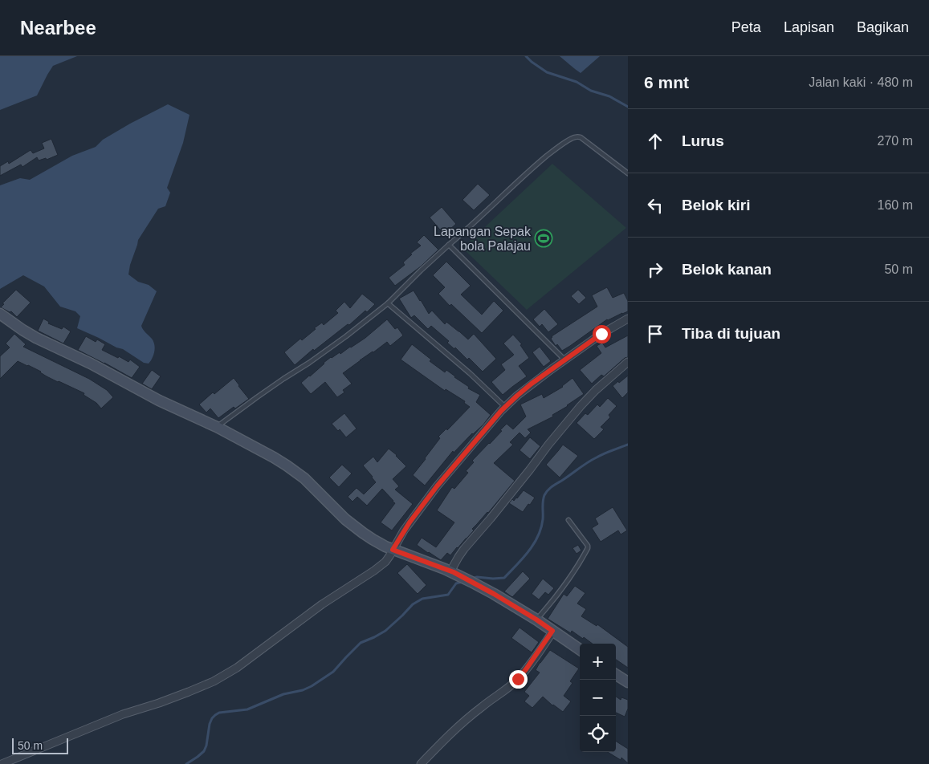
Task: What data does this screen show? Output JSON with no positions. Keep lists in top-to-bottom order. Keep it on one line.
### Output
{"places":{"sports":["Lapangan Sepak bola Palajau"]},"scale_bar":"50 m","page":{"header":"Nearbee","nav":["Peta","Lapisan","Bagikan"],"heading":["6 mnt","Jalan kaki · 480 m"],"list":[["Lurus","270 m"],["Belok kiri","160 m"],["Belok kanan","50 m"],"Tiba di tujuan"],"map_buttons":["+","−"],"scale":"50 m"}}
